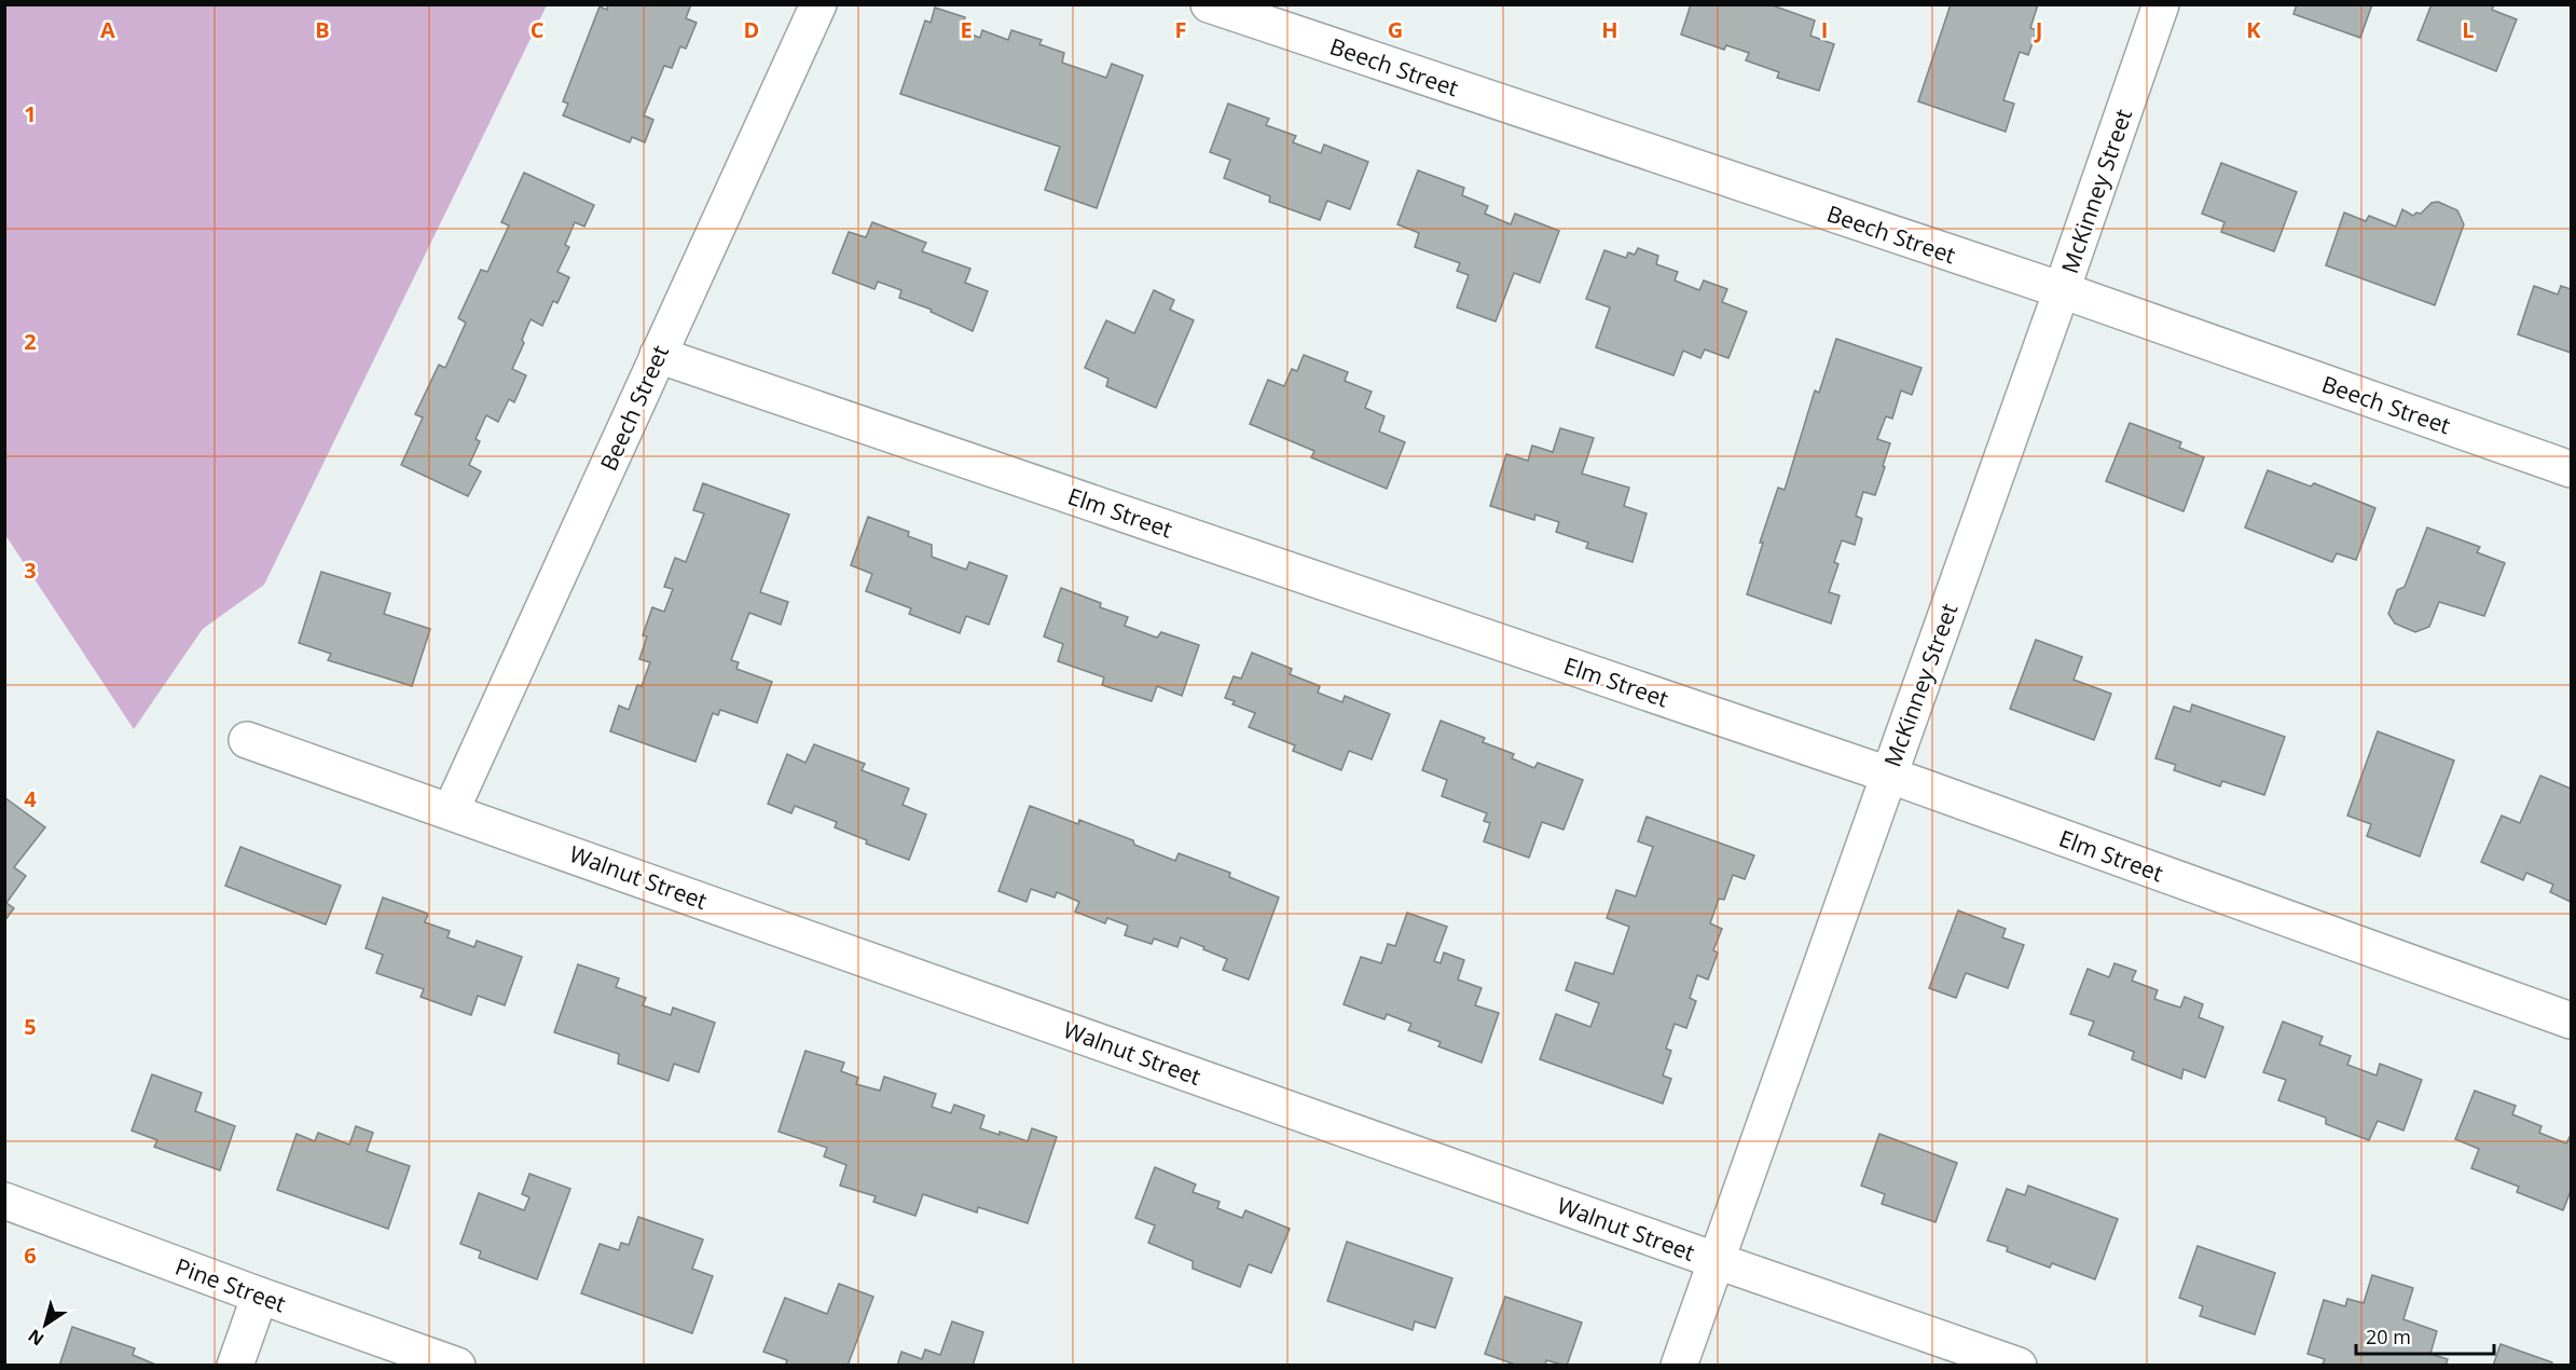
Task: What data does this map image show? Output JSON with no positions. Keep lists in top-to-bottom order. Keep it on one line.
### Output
{"streets":{"street":["Beech Street","McKinney Street","Elm Street","Walnut Street","Pine Street"]},"crossings":[["Beech Street","McKinney Street"],["Beech Street","Elm Street"],["Beech Street","Walnut Street"],["McKinney Street","Elm Street"],["McKinney Street","Walnut Street"]],"scale_bar":"20 m","north":"bottom left","grid":{"columns":["A","B","C","D","E","F","G","H","I","J","K","L"],"rows":["1","2","3","4","5","6"]}}
